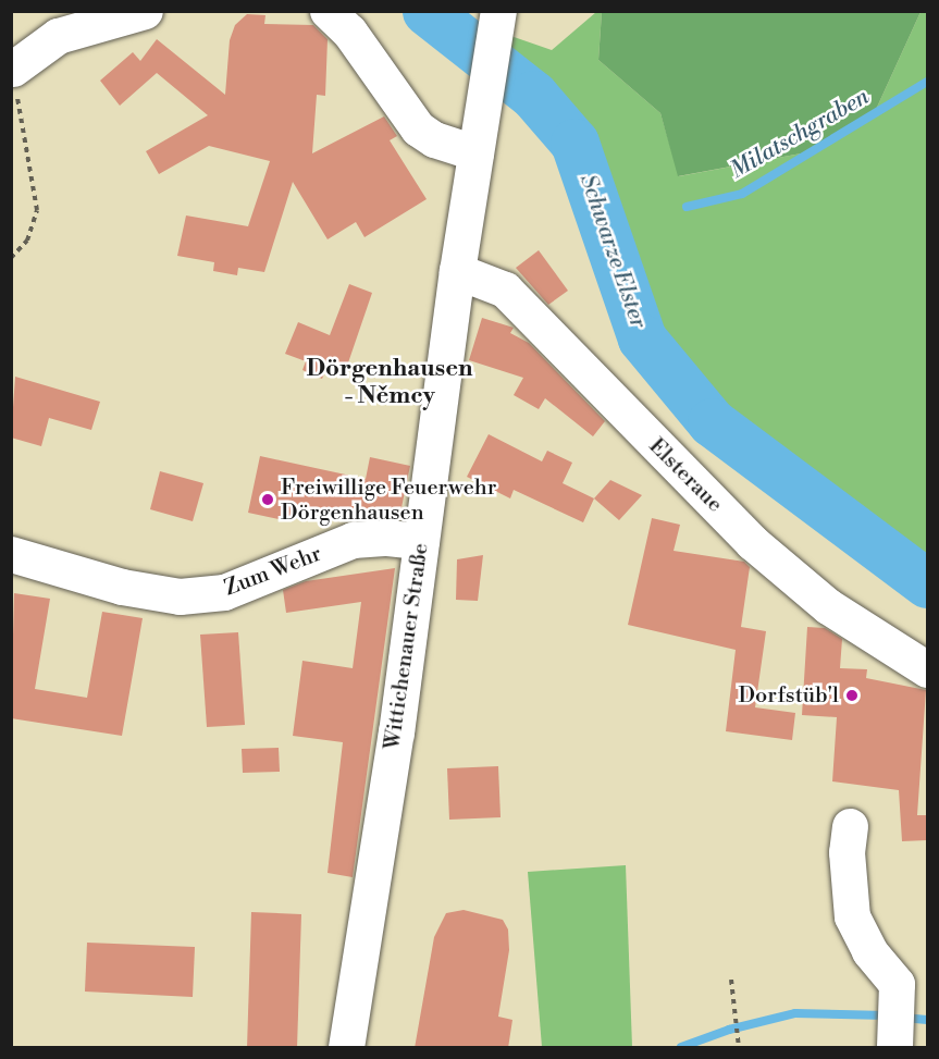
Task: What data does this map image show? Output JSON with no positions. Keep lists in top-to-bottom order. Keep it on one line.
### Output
{"streets":{"street":["Elsteraue","Zum Wehr","Wittichenauer Straße"]},"crossings":[["Elsteraue","Wittichenauer Straße"],["Zum Wehr","Wittichenauer Straße"]],"districts":["Dörgenhausen - Němcy"],"water":["Milatschgraben","Schwarze Elster"],"places":["Freiwillige Feuerwehr Dörgenhausen","Dorfstüb'l"]}
